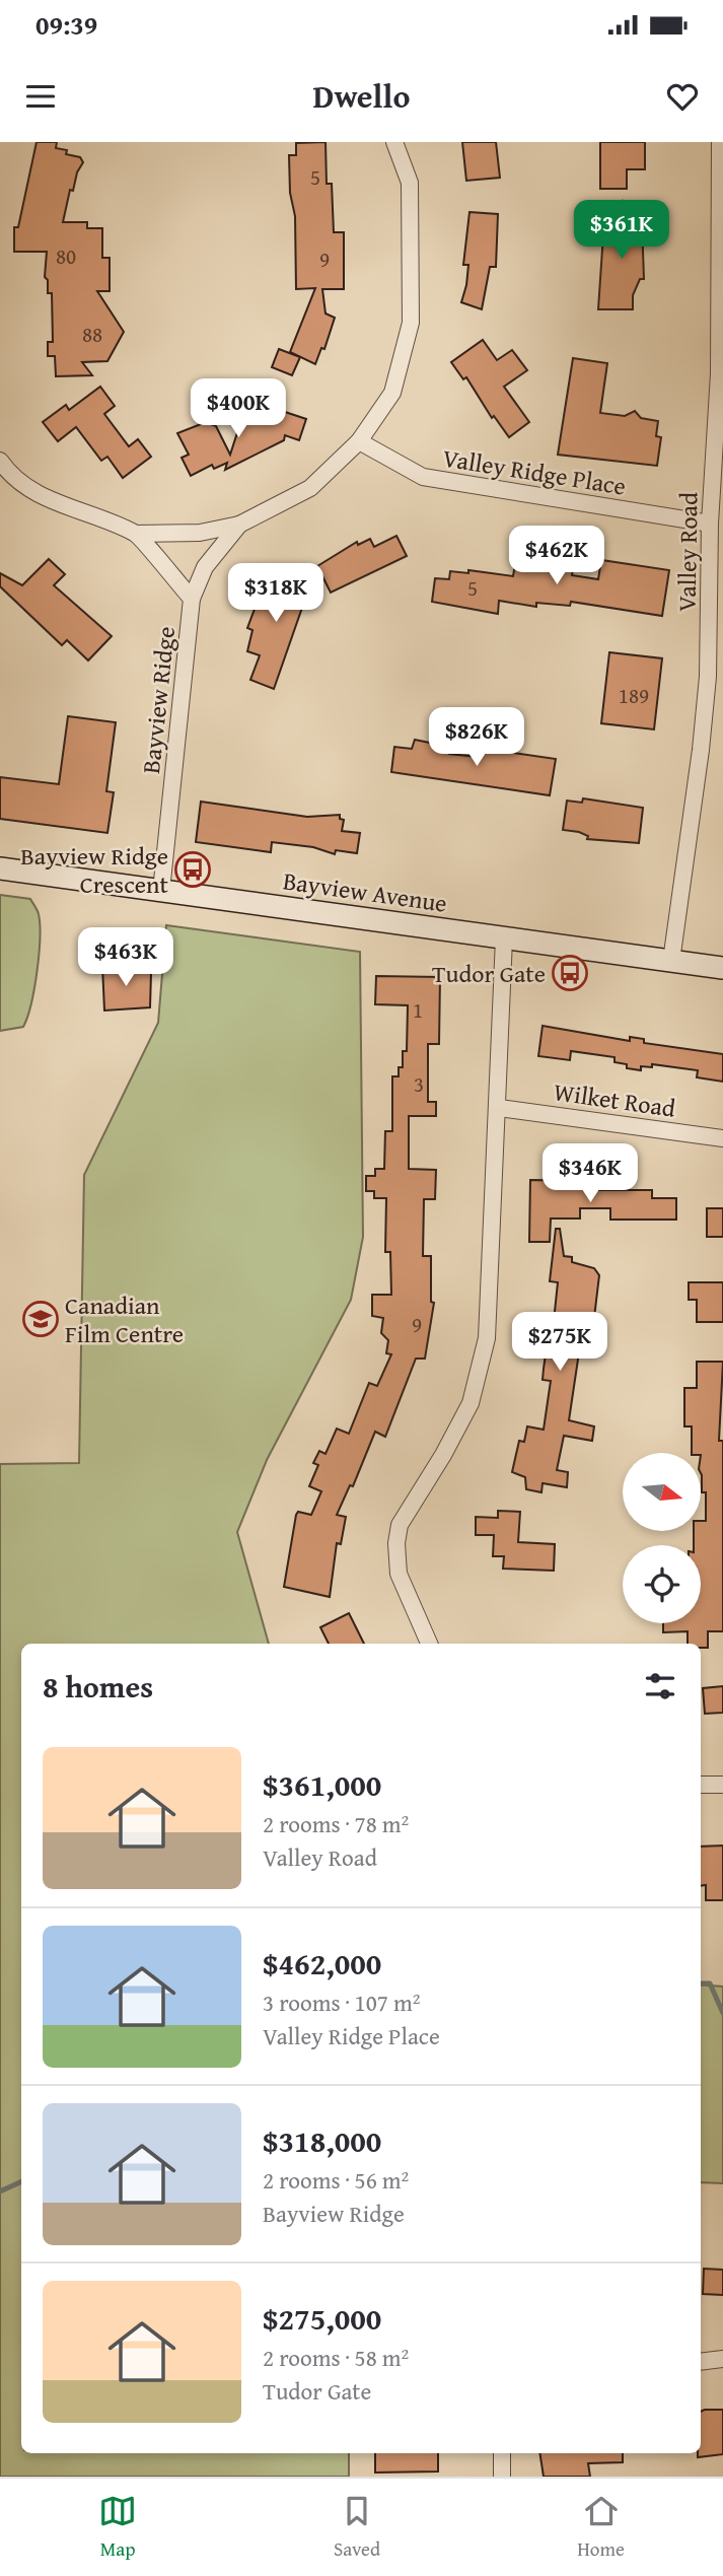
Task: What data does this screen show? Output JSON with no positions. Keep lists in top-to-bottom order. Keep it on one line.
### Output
{"streets":{"main road":["Bayview Avenue"],"street":["Valley Ridge Place","Valley Road","Bayview Ridge","Wilket Road"]},"crossings":[["Valley Ridge Place","Valley Road"],["Valley Road","Bayview Avenue"],["Bayview Ridge","Bayview Avenue"]],"places":{"bus stop":["Bayview Ridge Crescent","Tudor Gate"],"school or university":["Canadian Film Centre"]},"house_numbers":["5","80","9","88","5","189","1","3","9"],"north":"right","page":{"status":"09:39","header":"Dwello","price":["$361K","$400K","$462K","$318K","$826K","$463K","$346K","$275K"],"heading":"8 homes","list":[{"name":"$361,000","note":"2 rooms · 78 m² · Valley Road"},{"name":"$462,000","note":"3 rooms · 107 m² · Valley Ridge Place"},{"name":"$318,000","note":"2 rooms · 56 m² · Bayview Ridge"},{"name":"$275,000","note":"2 rooms · 58 m² · Tudor Gate"}],"tabs":["Map","Saved","Home"]}}
